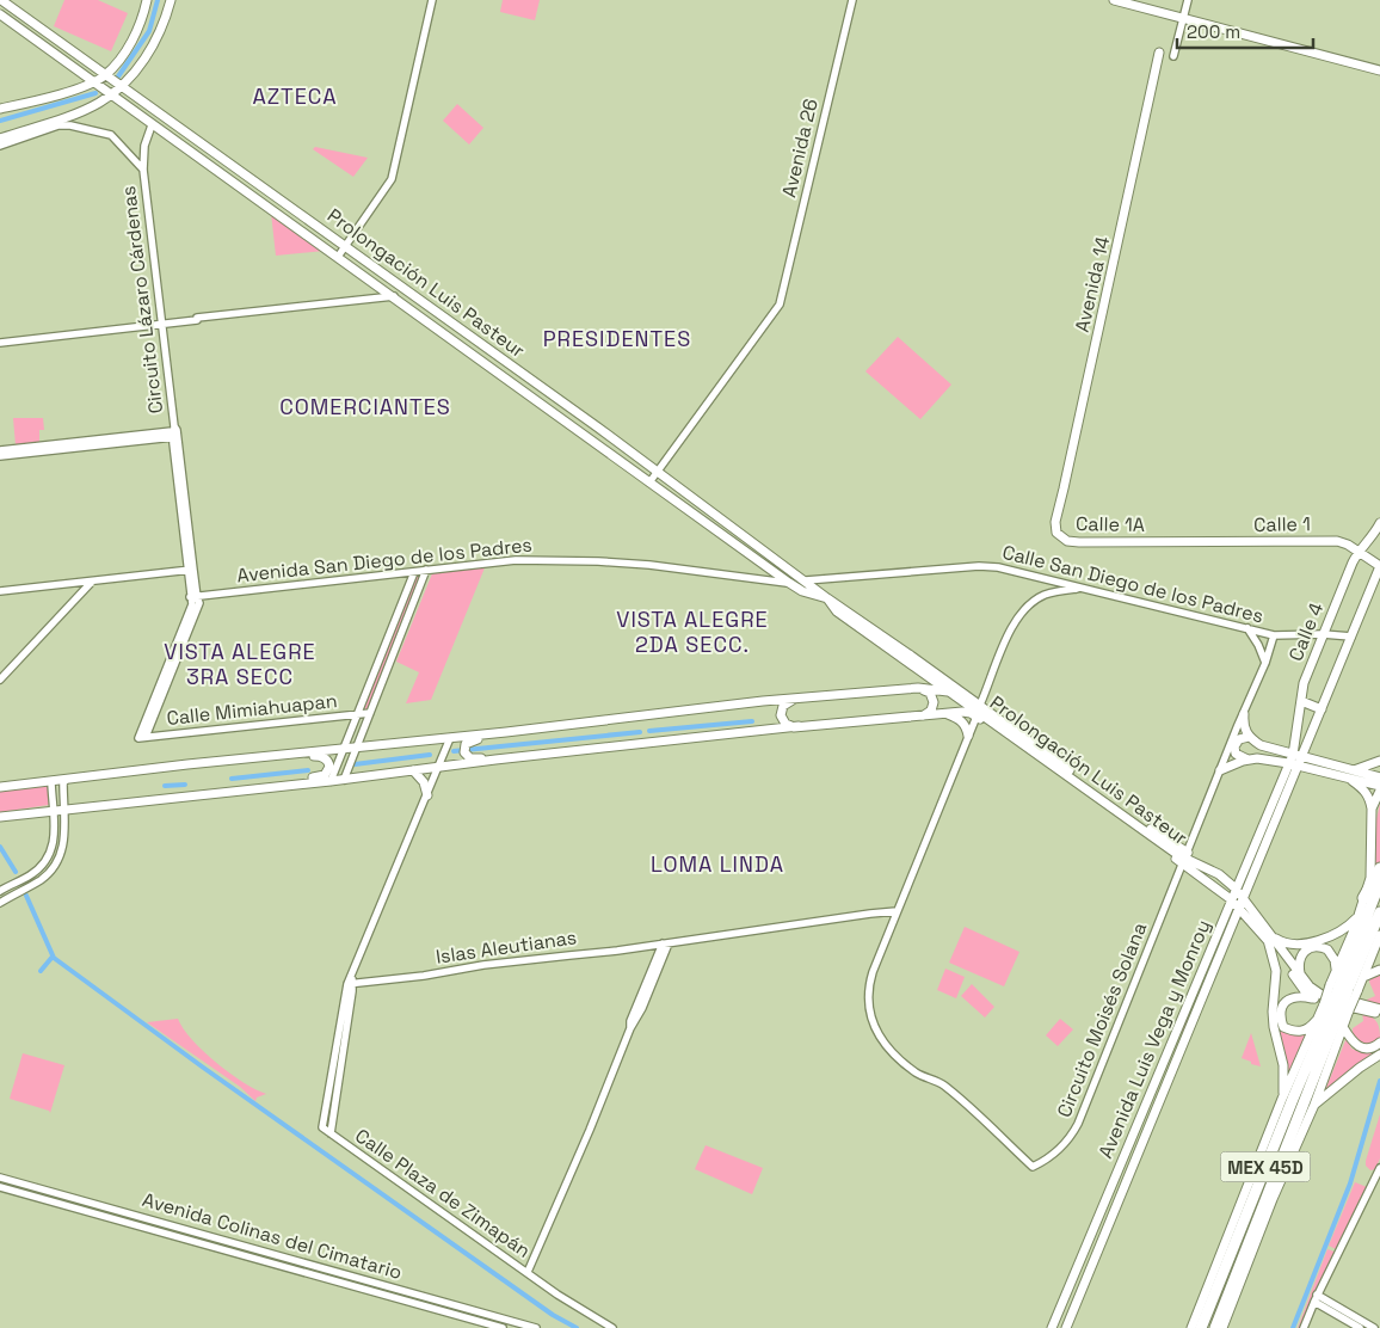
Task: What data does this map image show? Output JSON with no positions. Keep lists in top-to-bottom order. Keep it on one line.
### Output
{"streets":{"highway":["MEX 45D"],"main road":["Prolongación Luis Pasteur","Avenida 14","Calle 1A","Calle 1","Calle 4","Avenida Luis Vega y Monroy"],"street":["Avenida 26","Circuito Lázaro Cárdenas","Avenida San Diego de los Padres","Calle San Diego de los Padres","Calle Mimiahuapan","Islas Aleutianas","Circuito Moisés Solana","Calle Plaza de Zimapán","Avenida Colinas del Cimatario"]},"crossings":[["Avenida 26","Prolongación Luis Pasteur"],["Prolongación Luis Pasteur","Circuito Lázaro Cárdenas"],["Prolongación Luis Pasteur","Avenida San Diego de los Padres"],["Prolongación Luis Pasteur","Calle San Diego de los Padres"],["Prolongación Luis Pasteur","Circuito Moisés Solana"],["Prolongación Luis Pasteur","Avenida Luis Vega y Monroy"],["Avenida 14","Calle 1A"],["Circuito Lázaro Cárdenas","Avenida San Diego de los Padres"],["Circuito Lázaro Cárdenas","Calle Mimiahuapan"],["Calle 1A","Calle 1"],["Calle 1","Calle 4"],["Avenida San Diego de los Padres","Calle Mimiahuapan"],["Calle San Diego de los Padres","Calle 4"],["Calle San Diego de los Padres","Circuito Moisés Solana"],["Calle 4","Avenida Luis Vega y Monroy"],["Islas Aleutianas","Circuito Moisés Solana"],["Islas Aleutianas","Calle Plaza de Zimapán"]],"districts":["AZTECA","PRESIDENTES","COMERCIANTES","VISTA ALEGRE 2DA SECC.","VISTA ALEGRE 3RA SECC","LOMA LINDA"],"scale_bar":"200 m"}
